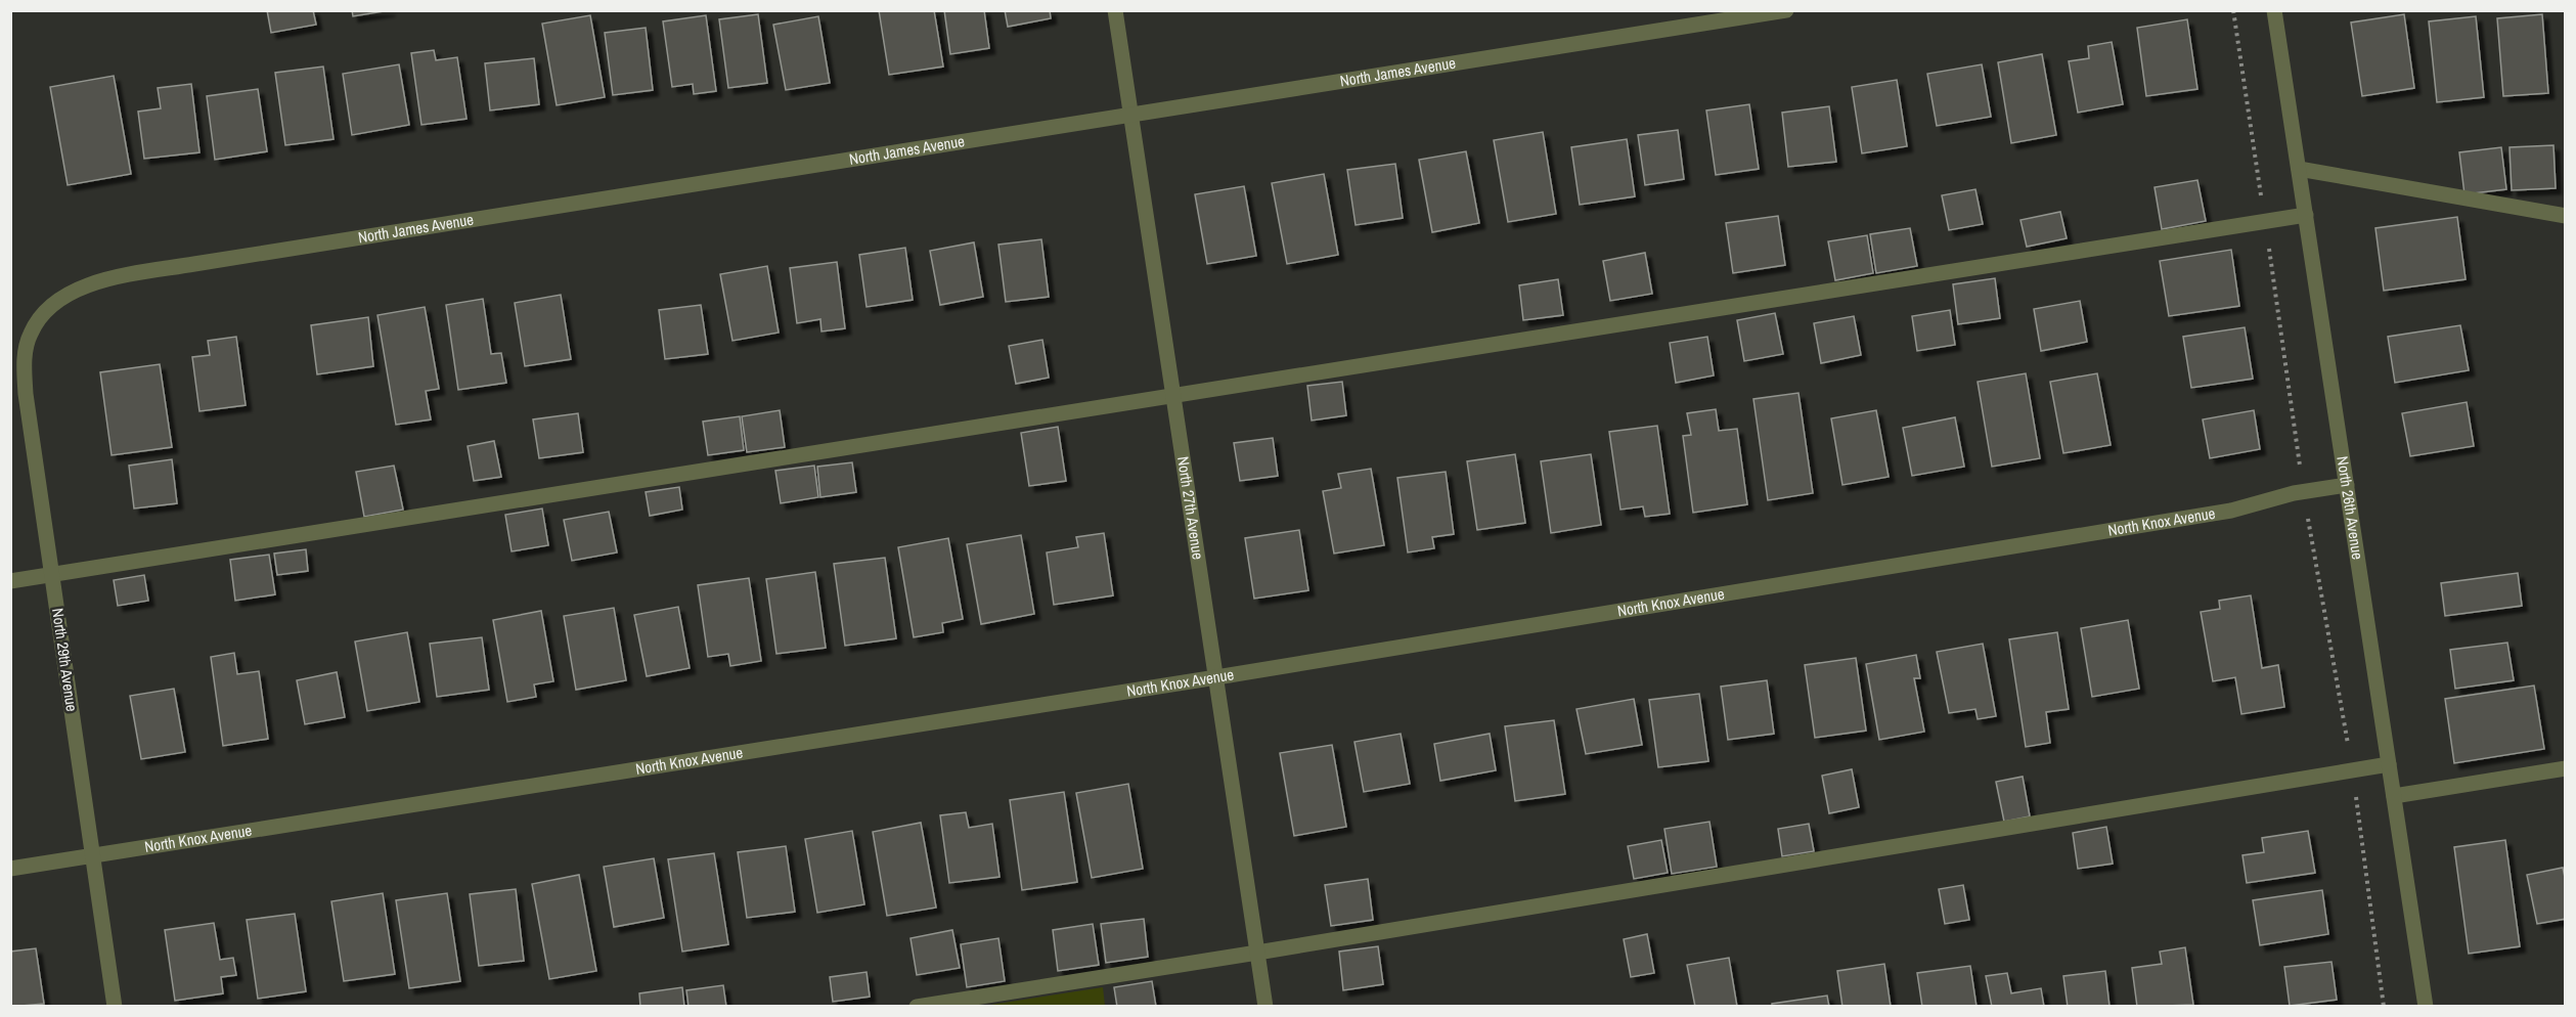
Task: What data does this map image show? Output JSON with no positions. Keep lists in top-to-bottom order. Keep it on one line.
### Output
{"streets":{"street":["North James Avenue","North 27th Avenue","North 26th Avenue","North Knox Avenue","North 29th Avenue"]},"crossings":[["North James Avenue","North 27th Avenue"],["North James Avenue","North 29th Avenue"],["North 27th Avenue","North Knox Avenue"],["North 26th Avenue","North Knox Avenue"],["North Knox Avenue","North 29th Avenue"]]}
